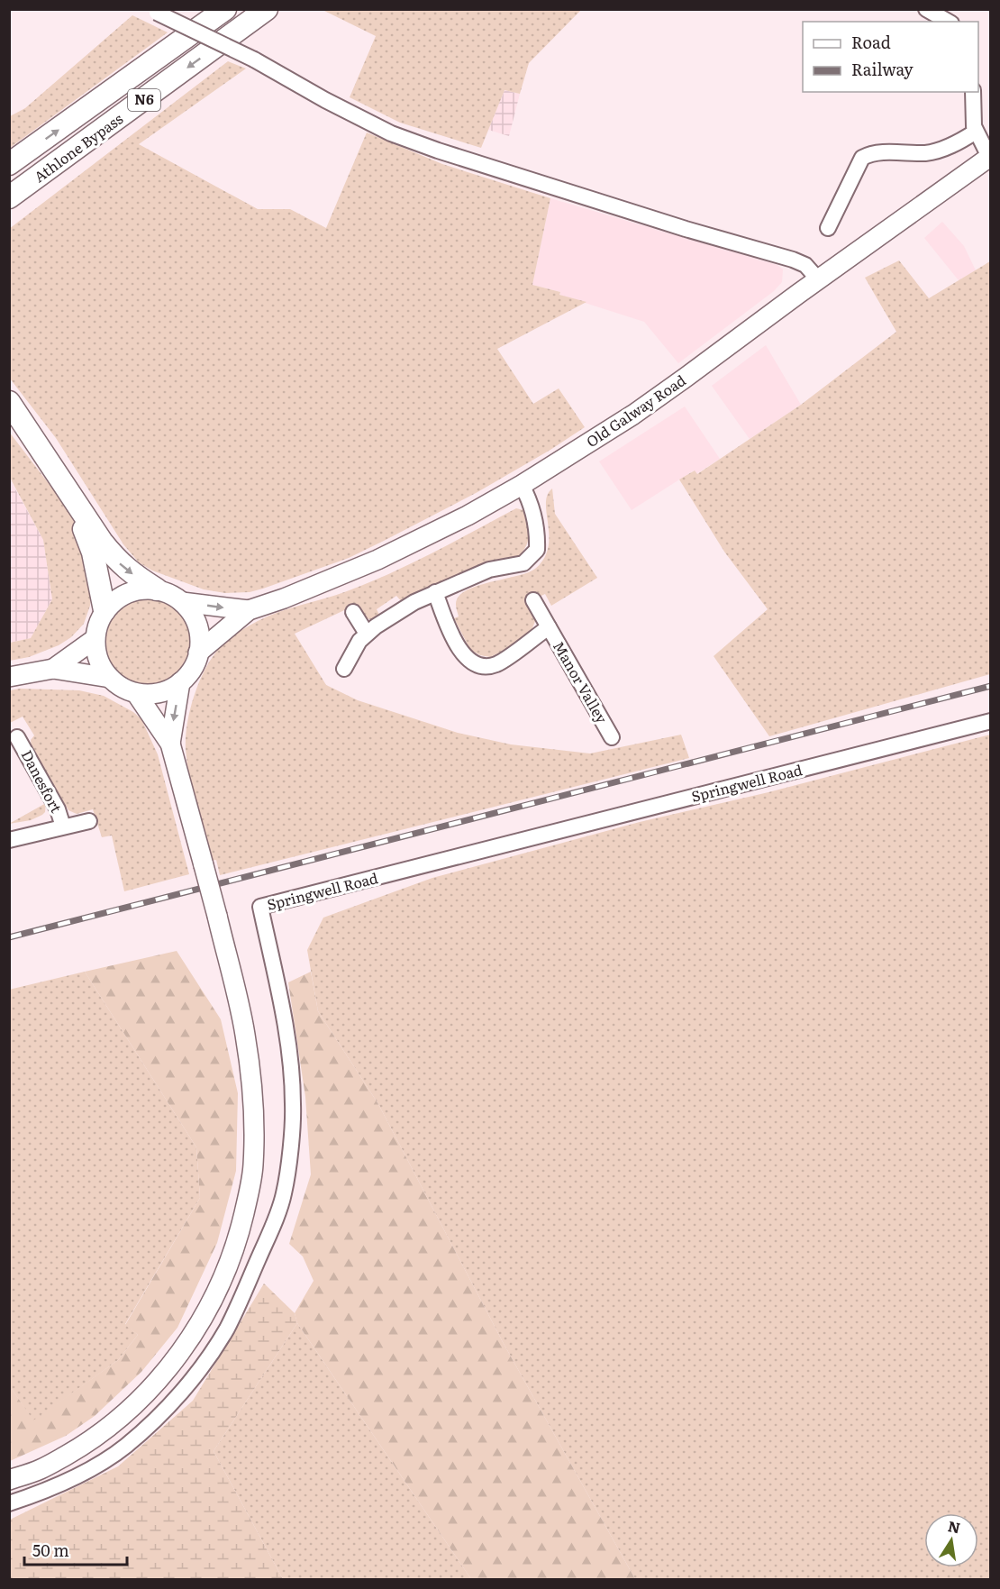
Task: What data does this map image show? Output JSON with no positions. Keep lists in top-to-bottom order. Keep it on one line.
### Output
{"streets":{"highway":["N6","Athlone Bypass"],"main road":["Old Galway Road"],"street":["Manor Valley","Danesfort","Springwell Road"]},"legend":["Road","Railway"],"scale_bar":"50 m","north":"top"}
